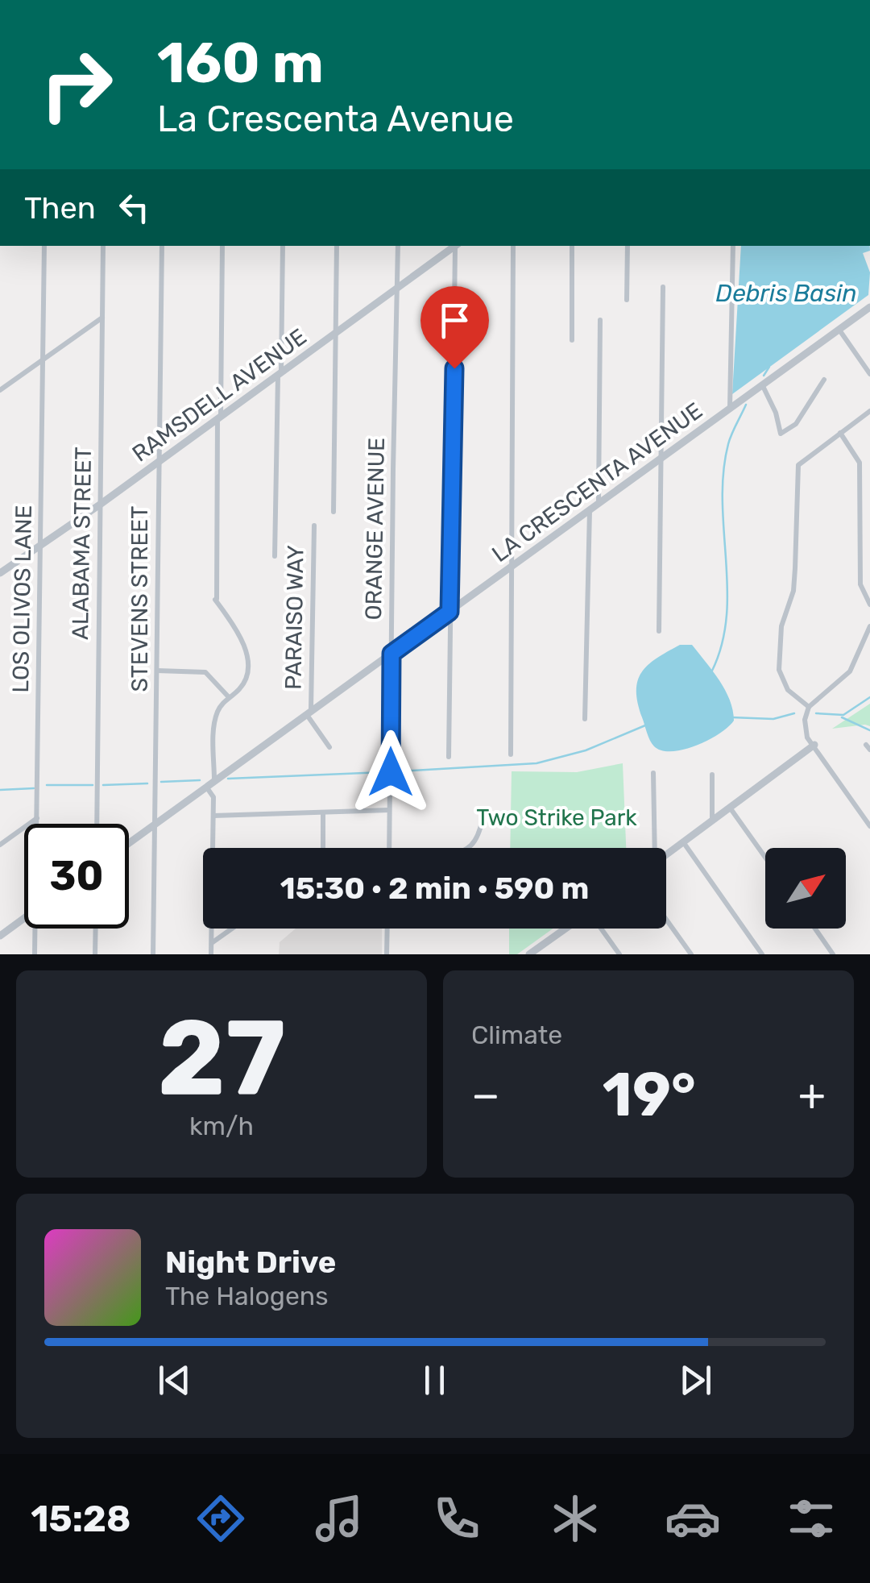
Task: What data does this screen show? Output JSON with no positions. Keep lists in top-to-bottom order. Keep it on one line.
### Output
{"streets":{"street":["RAMSDELL AVENUE","LA CRESCENTA AVENUE","ORANGE AVENUE","ALABAMA STREET","LOS OLIVOS LANE","STEVENS STREET","PARAISO WAY"]},"crossings":[["RAMSDELL AVENUE","ORANGE AVENUE"],["RAMSDELL AVENUE","ALABAMA STREET"],["RAMSDELL AVENUE","LOS OLIVOS LANE"],["RAMSDELL AVENUE","STEVENS STREET"],["LA CRESCENTA AVENUE","ORANGE AVENUE"],["LA CRESCENTA AVENUE","STEVENS STREET"],["LA CRESCENTA AVENUE","PARAISO WAY"]],"water":["Debris Basin"],"parks":["Two Strike Park"],"north":"top right","page":{"turn":["160 m","La Crescenta Avenue"],"then":"Then","limit":"30","trip":"15:30 · 2 min · 590 m","tile":[["27","km/h"],"Climate"],"heat":["−","19°","+"],"song":["Night Drive","The Halogens"],"tabs":"15:28"}}
